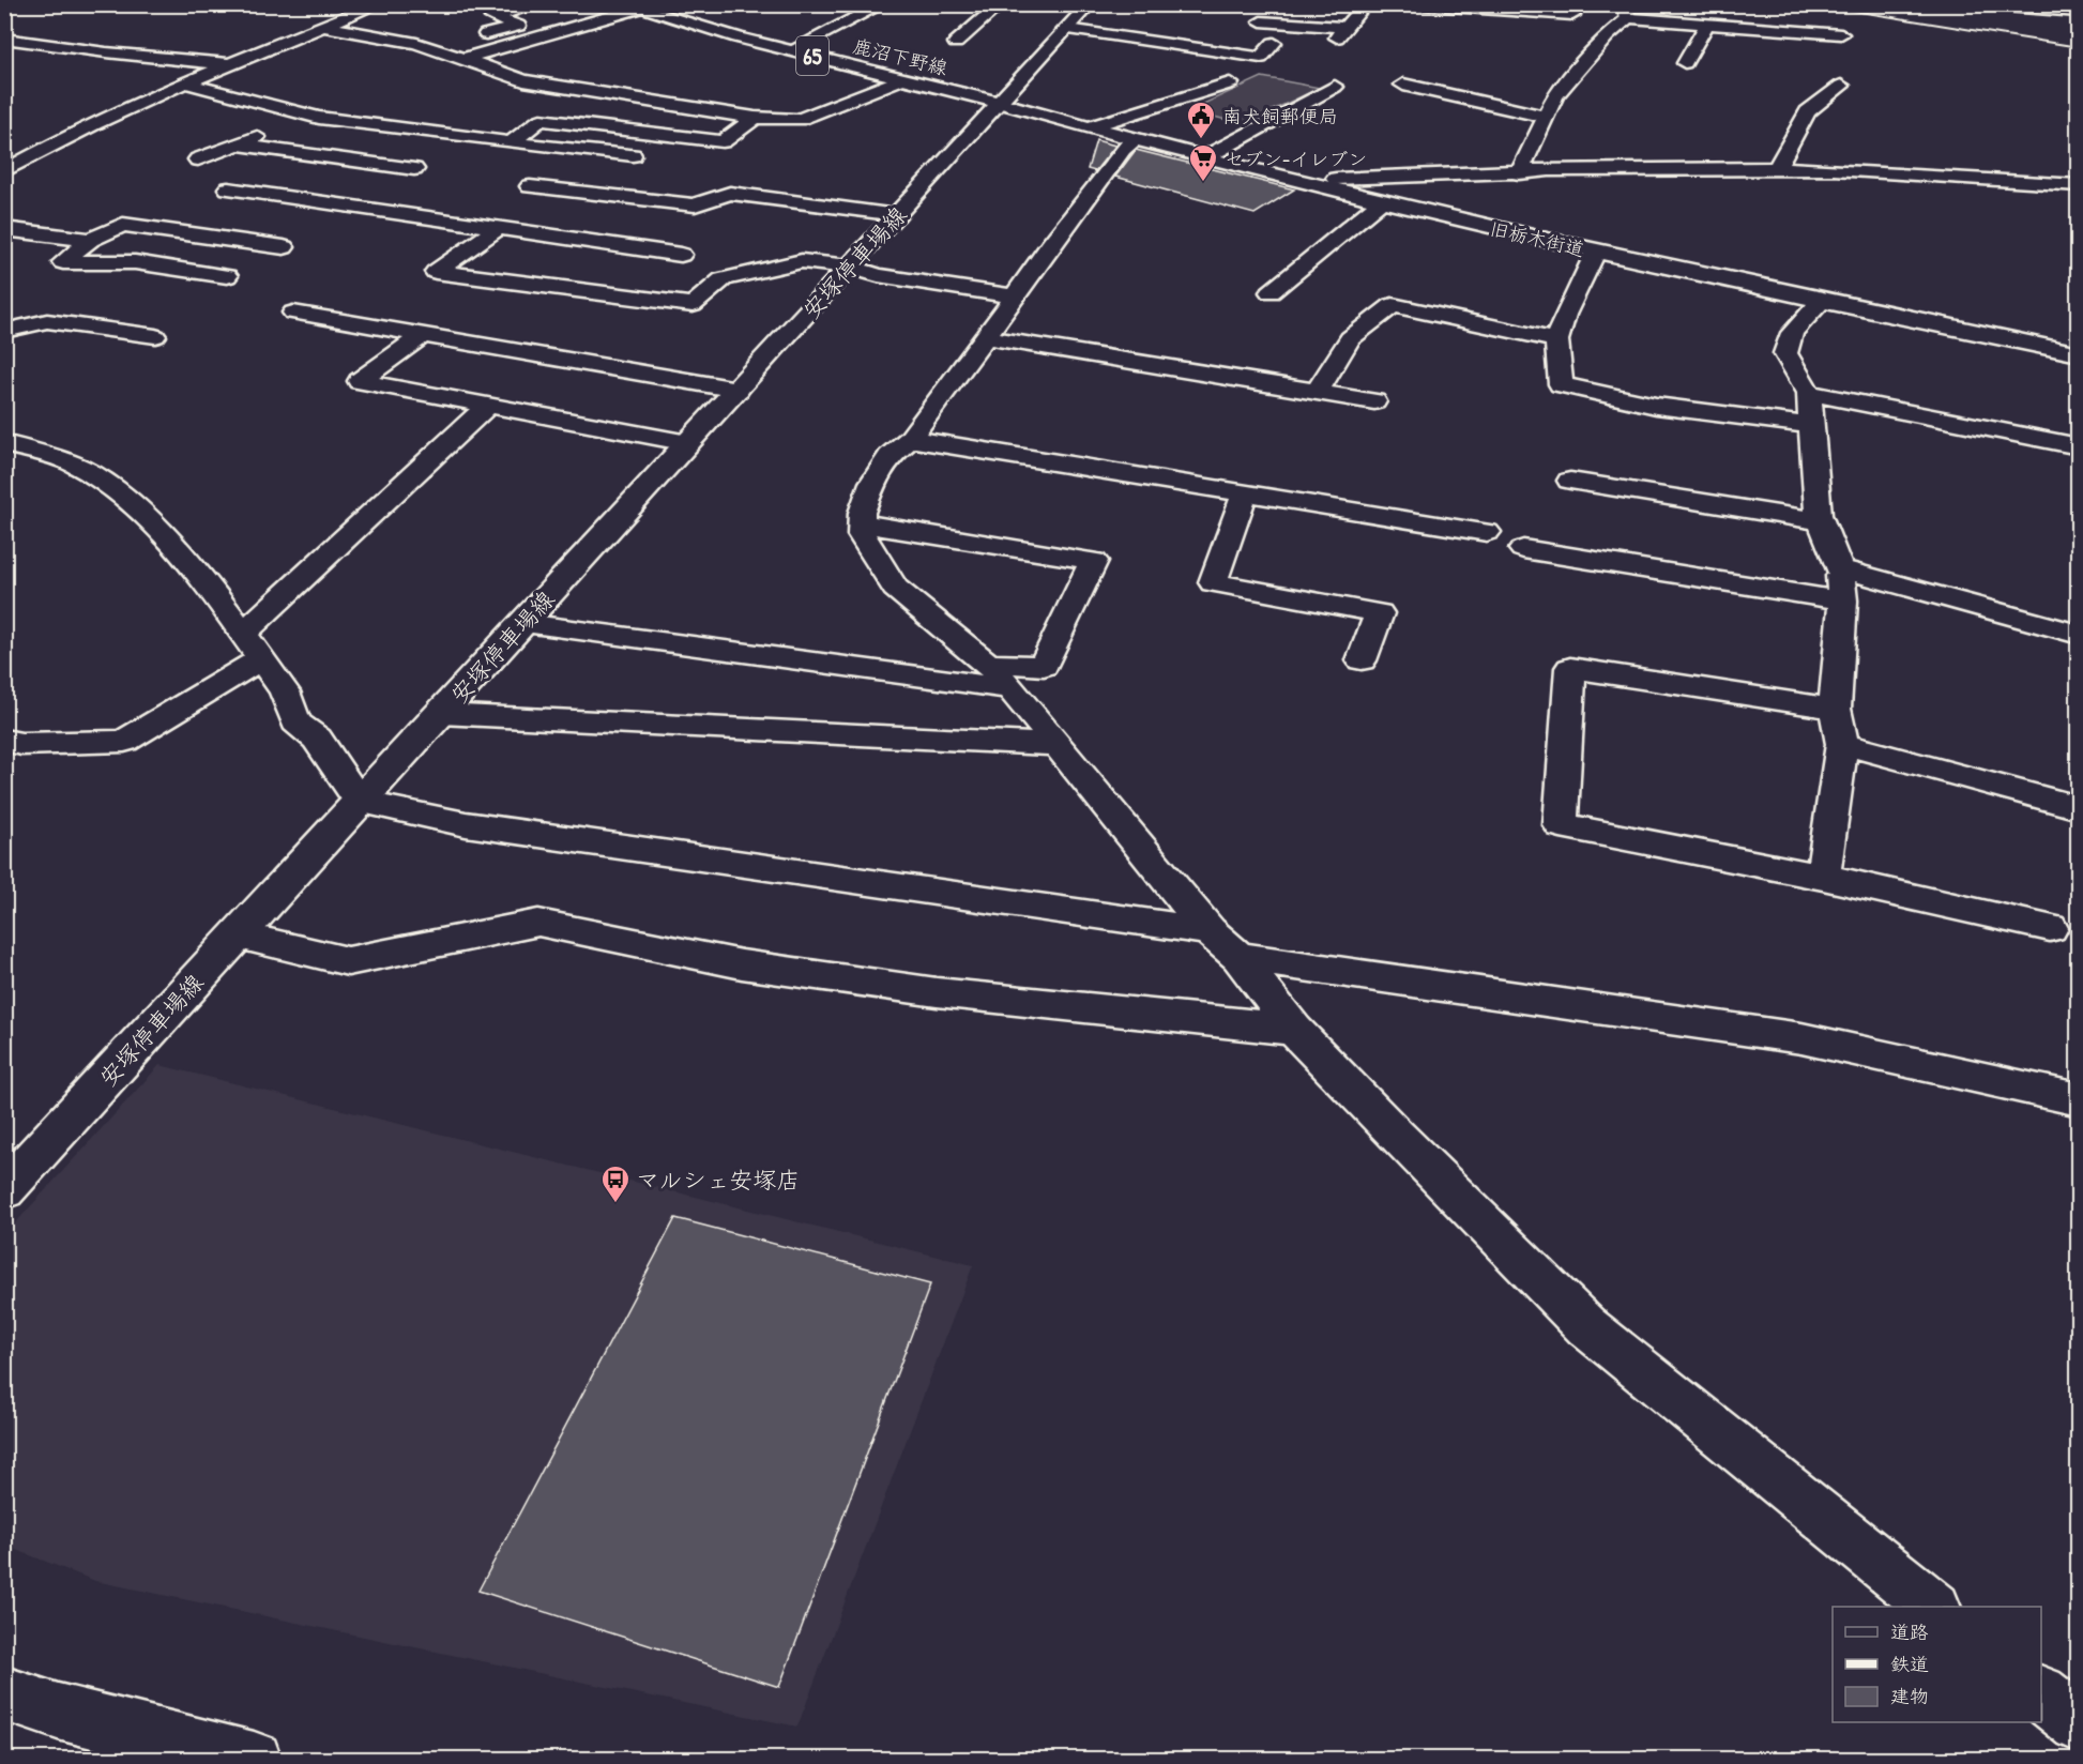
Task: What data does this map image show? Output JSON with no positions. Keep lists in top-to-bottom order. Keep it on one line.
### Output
{"streets":{"street":["65","鹿沼下野線","旧栃木街道","安塚停車場線"]},"crossings":[["鹿沼下野線","旧栃木街道"],["鹿沼下野線","安塚停車場線"],["旧栃木街道","安塚停車場線"]],"places":{"public building":["南犬飼郵便局"],"supermarket":["セブン-イレブン"],"bus stop":["マルシェ安塚店"]},"legend":["道路","鉄道","建物"]}
